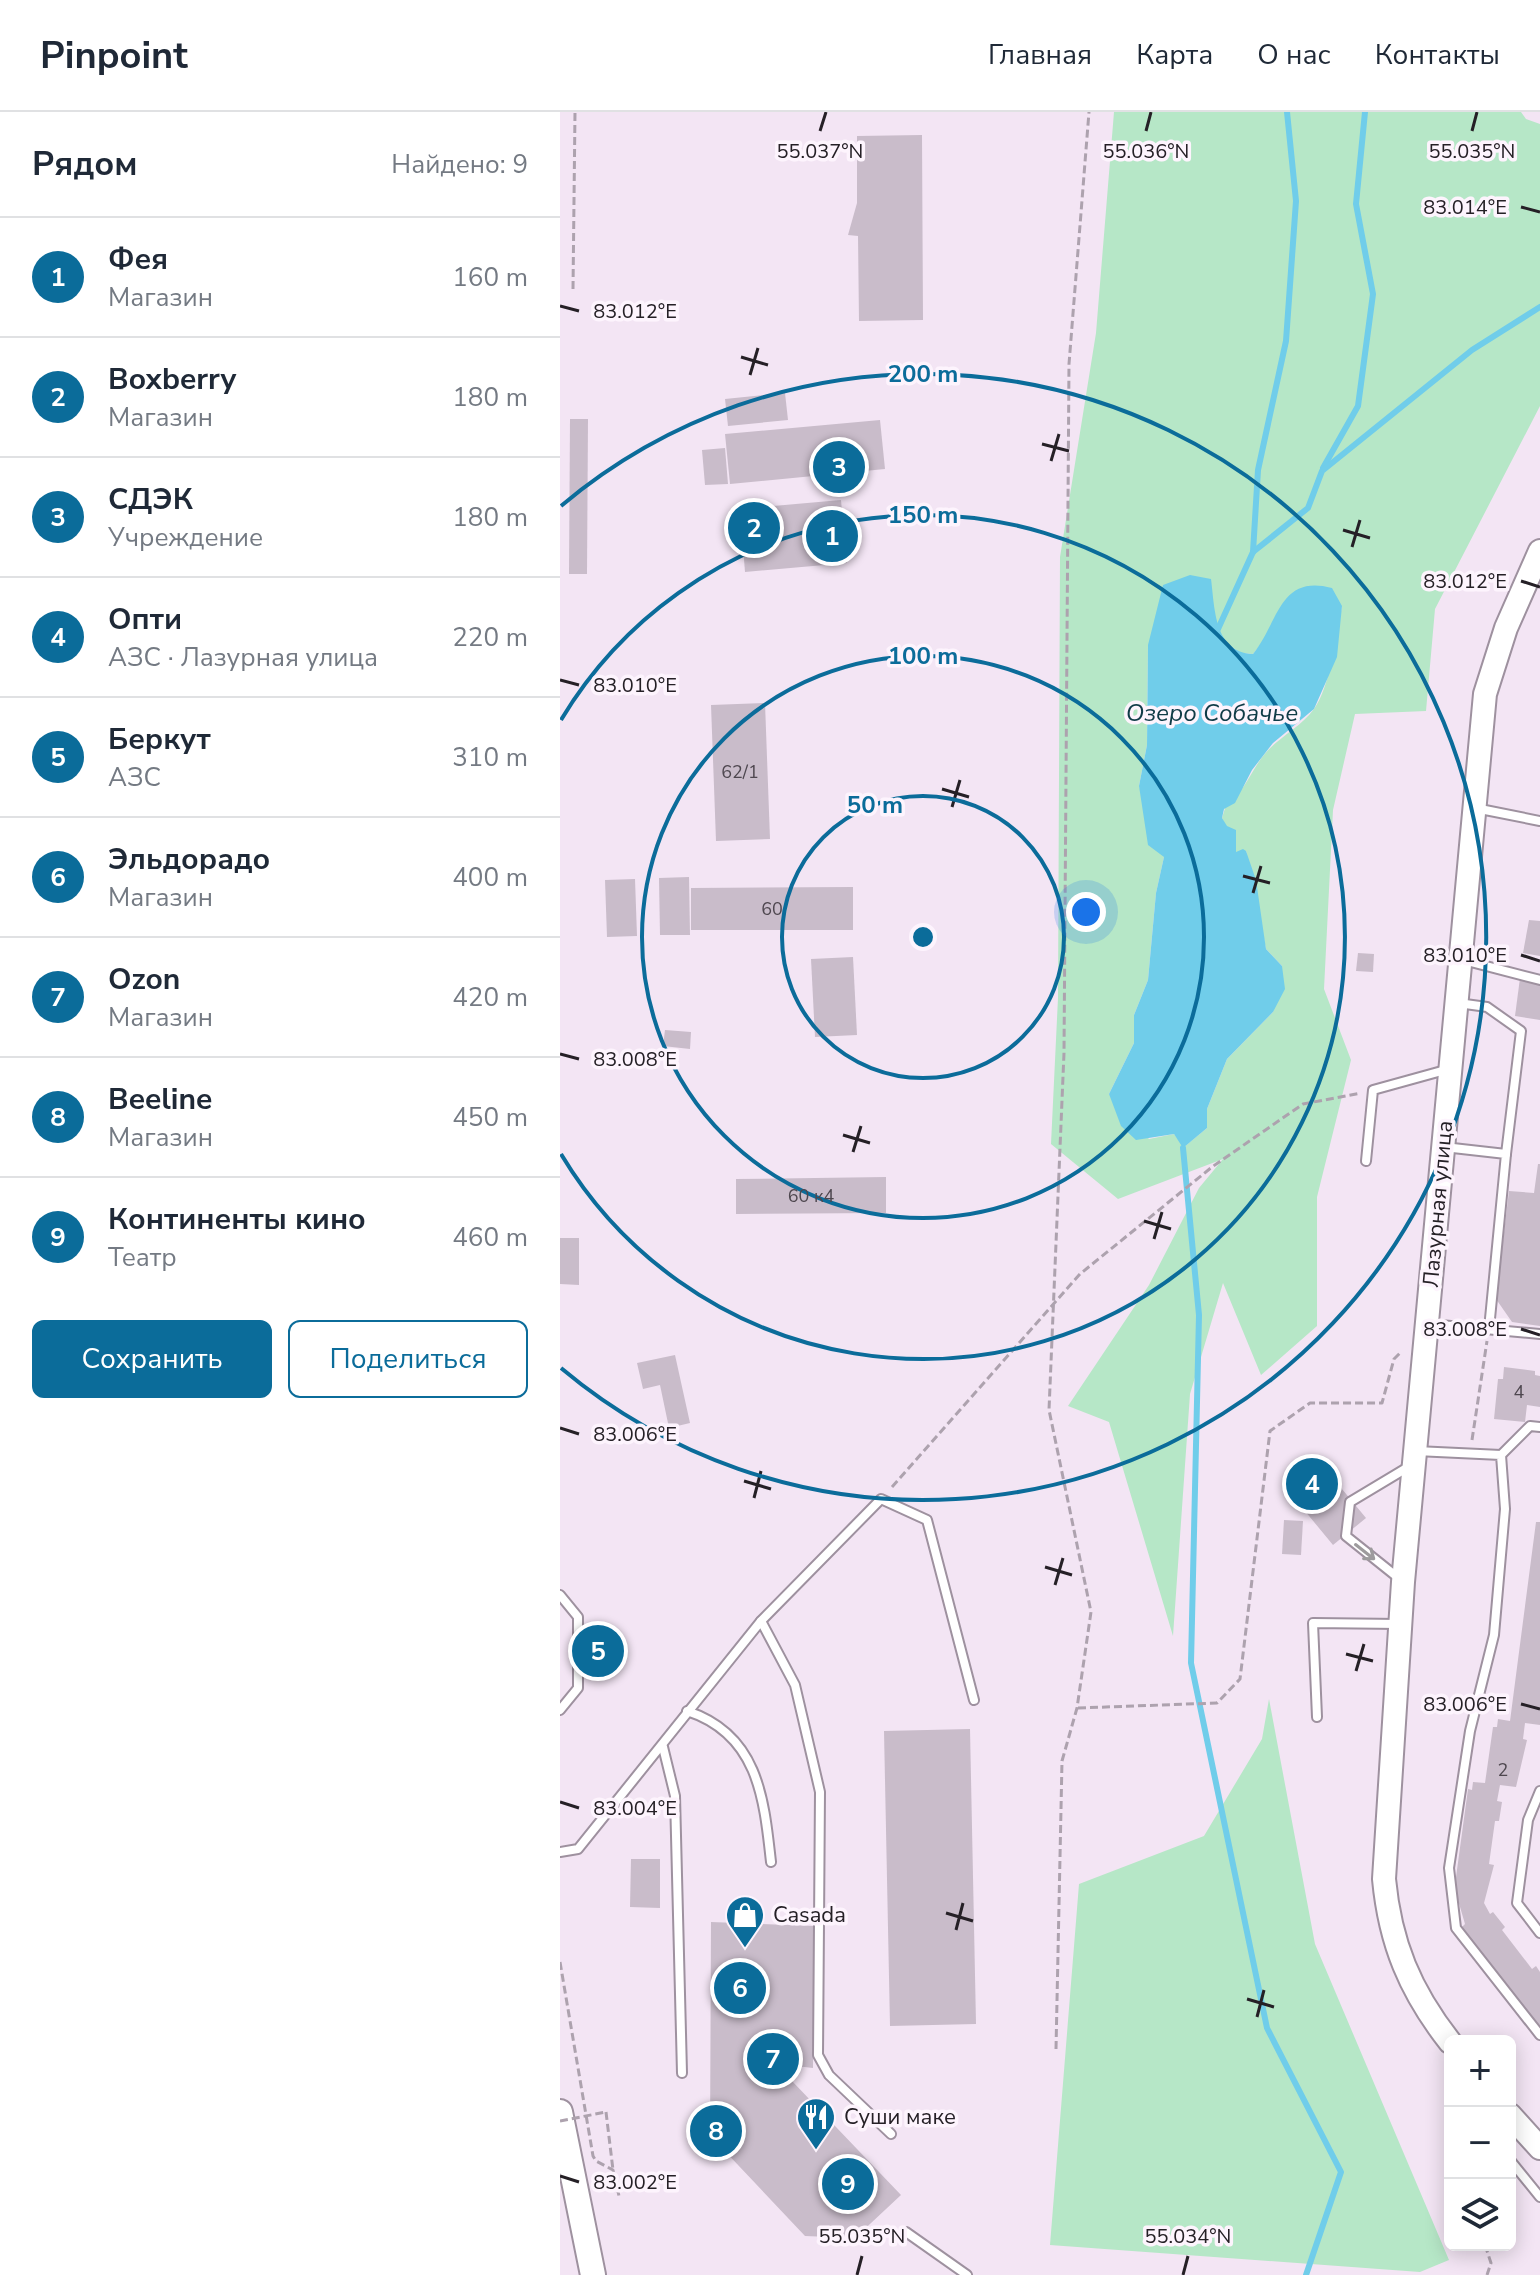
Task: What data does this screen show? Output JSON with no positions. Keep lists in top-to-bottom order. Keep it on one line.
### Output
{"streets":{"street":["Лазурная улица"]},"water":["Озеро Собачье"],"places":{"shop":["Casada"],"restaurant":["Суши маке"]},"house_numbers":["62/1","60","60 к4","4","2"],"page":{"header":"Pinpoint","nav":["Главная","Карта","О нас","Контакты"],"heading":["Рядом","Найдено: 9"],"list":[{"mark":"1","name":"Фея","note":"Магазин","value":"160 m"},{"mark":"2","name":"Boxberry","note":"Магазин","value":"180 m"},{"mark":"3","name":"СДЭК","note":"Учреждение","value":"180 m"},{"mark":"4","name":"Опти","note":"АЗС · Лазурная улица","value":"220 m"},{"mark":"5","name":"Беркут","note":"АЗС","value":"310 m"},{"mark":"6","name":"Эльдорадо","note":"Магазин","value":"400 m"},{"mark":"7","name":"Ozon","note":"Магазин","value":"420 m"},{"mark":"8","name":"Beeline","note":"Магазин","value":"450 m"},{"mark":"9","name":"Континенты кино","note":"Театр","value":"460 m"}],"pins":["3","2","1","4","5","6","7","8","9"],"buttons":["Сохранить","Поделиться"],"map_buttons":["+","−"]},"coordinates":["55.037°N","55.036°N","55.035°N","83.014°E","83.012°E","83.010°E","83.008°E","83.006°E","83.004°E","83.002°E","55.034°N"],"rings":["200 m","150 m","100 m","50 m"]}
